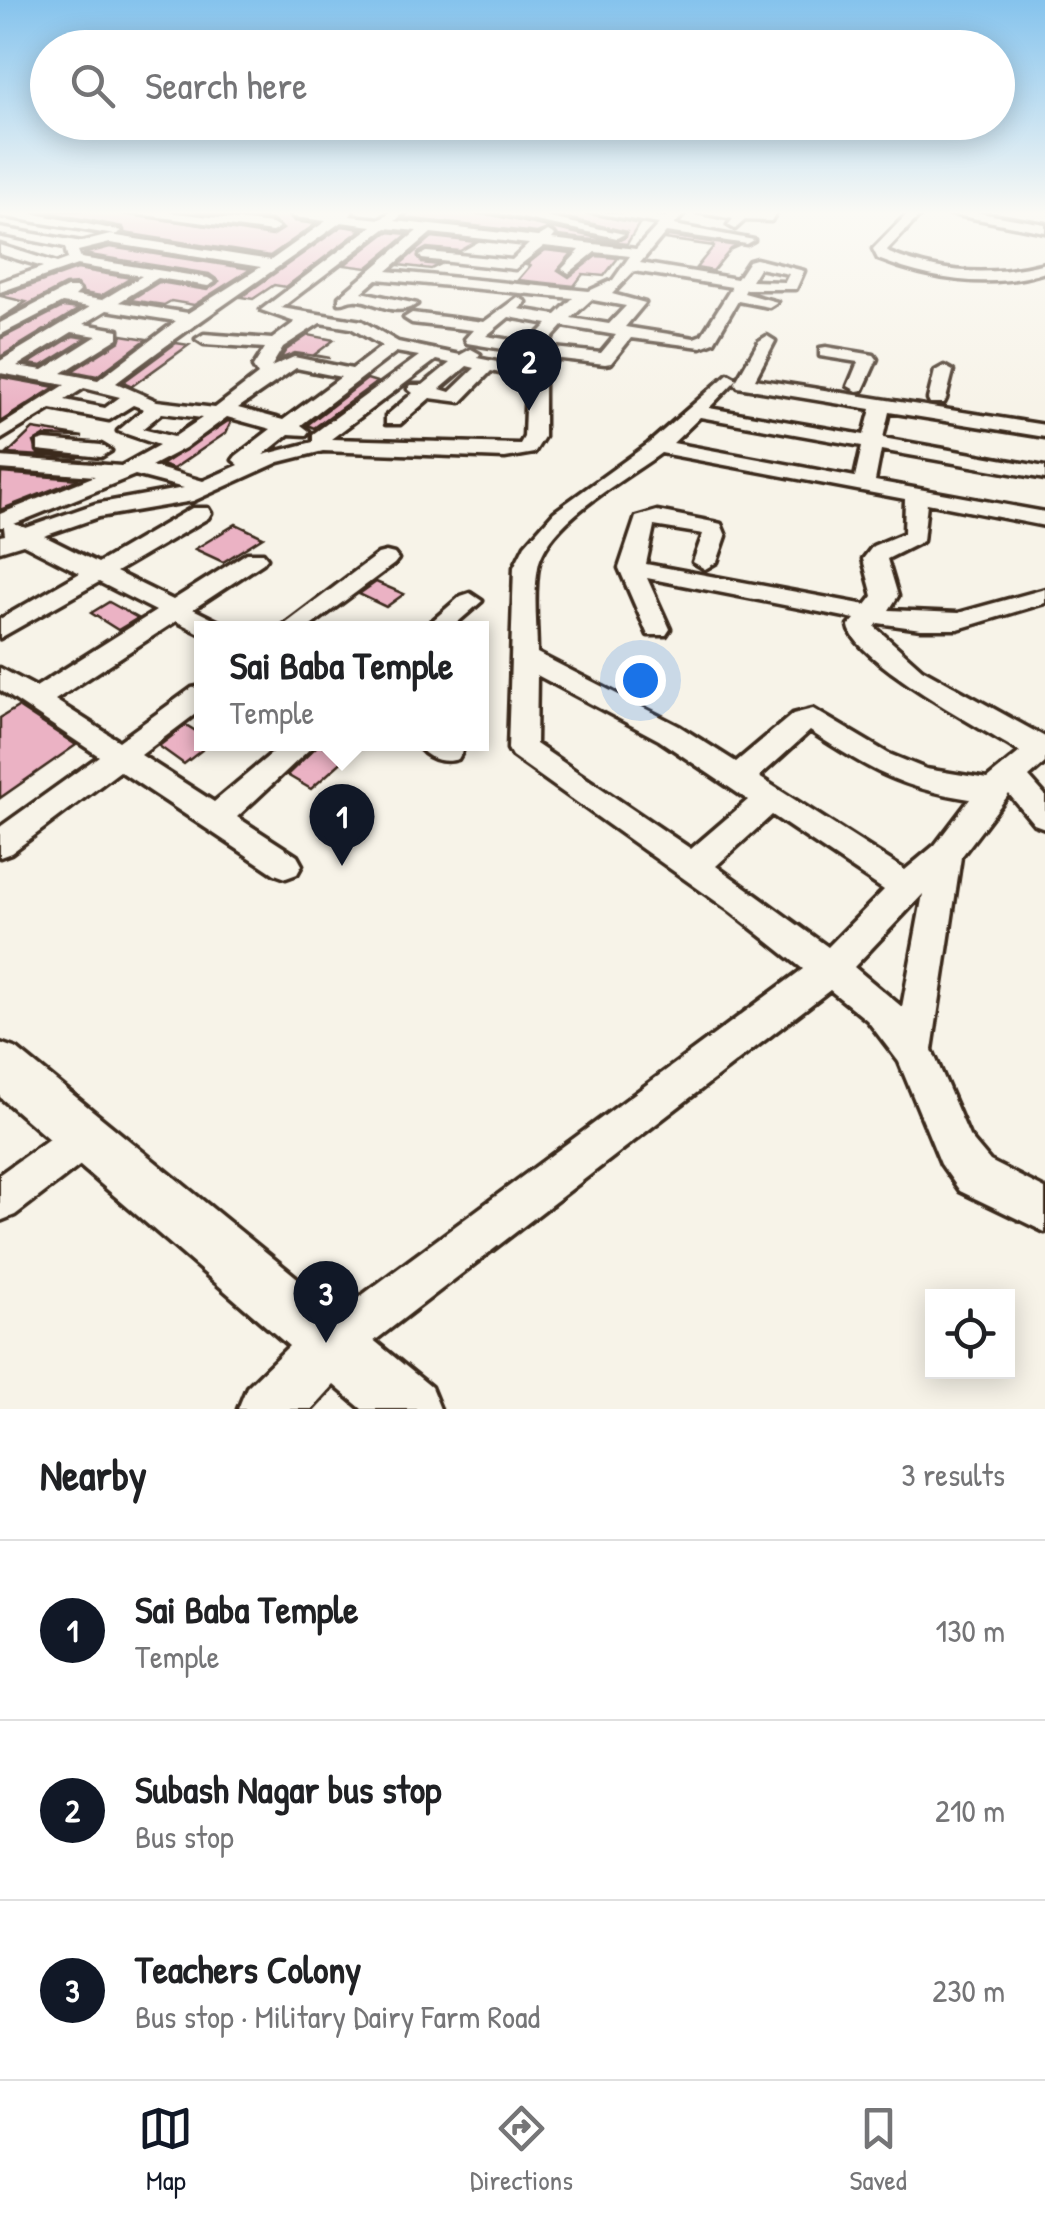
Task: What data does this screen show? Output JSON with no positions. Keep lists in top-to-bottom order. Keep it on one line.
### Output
{"page":{"search":"Search here","pins":["2","1","3"],"popup":["Sai Baba Temple","Temple"],"heading":["Nearby","3 results"],"list":[{"mark":"1","name":"Sai Baba Temple","note":"Temple","value":"130 m"},{"mark":"2","name":"Subash Nagar bus stop","note":"Bus stop","value":"210 m"},{"mark":"3","name":"Teachers Colony","note":"Bus stop · Military Dairy Farm Road","value":"230 m"}],"nav":["Map","Directions","Saved"]}}
